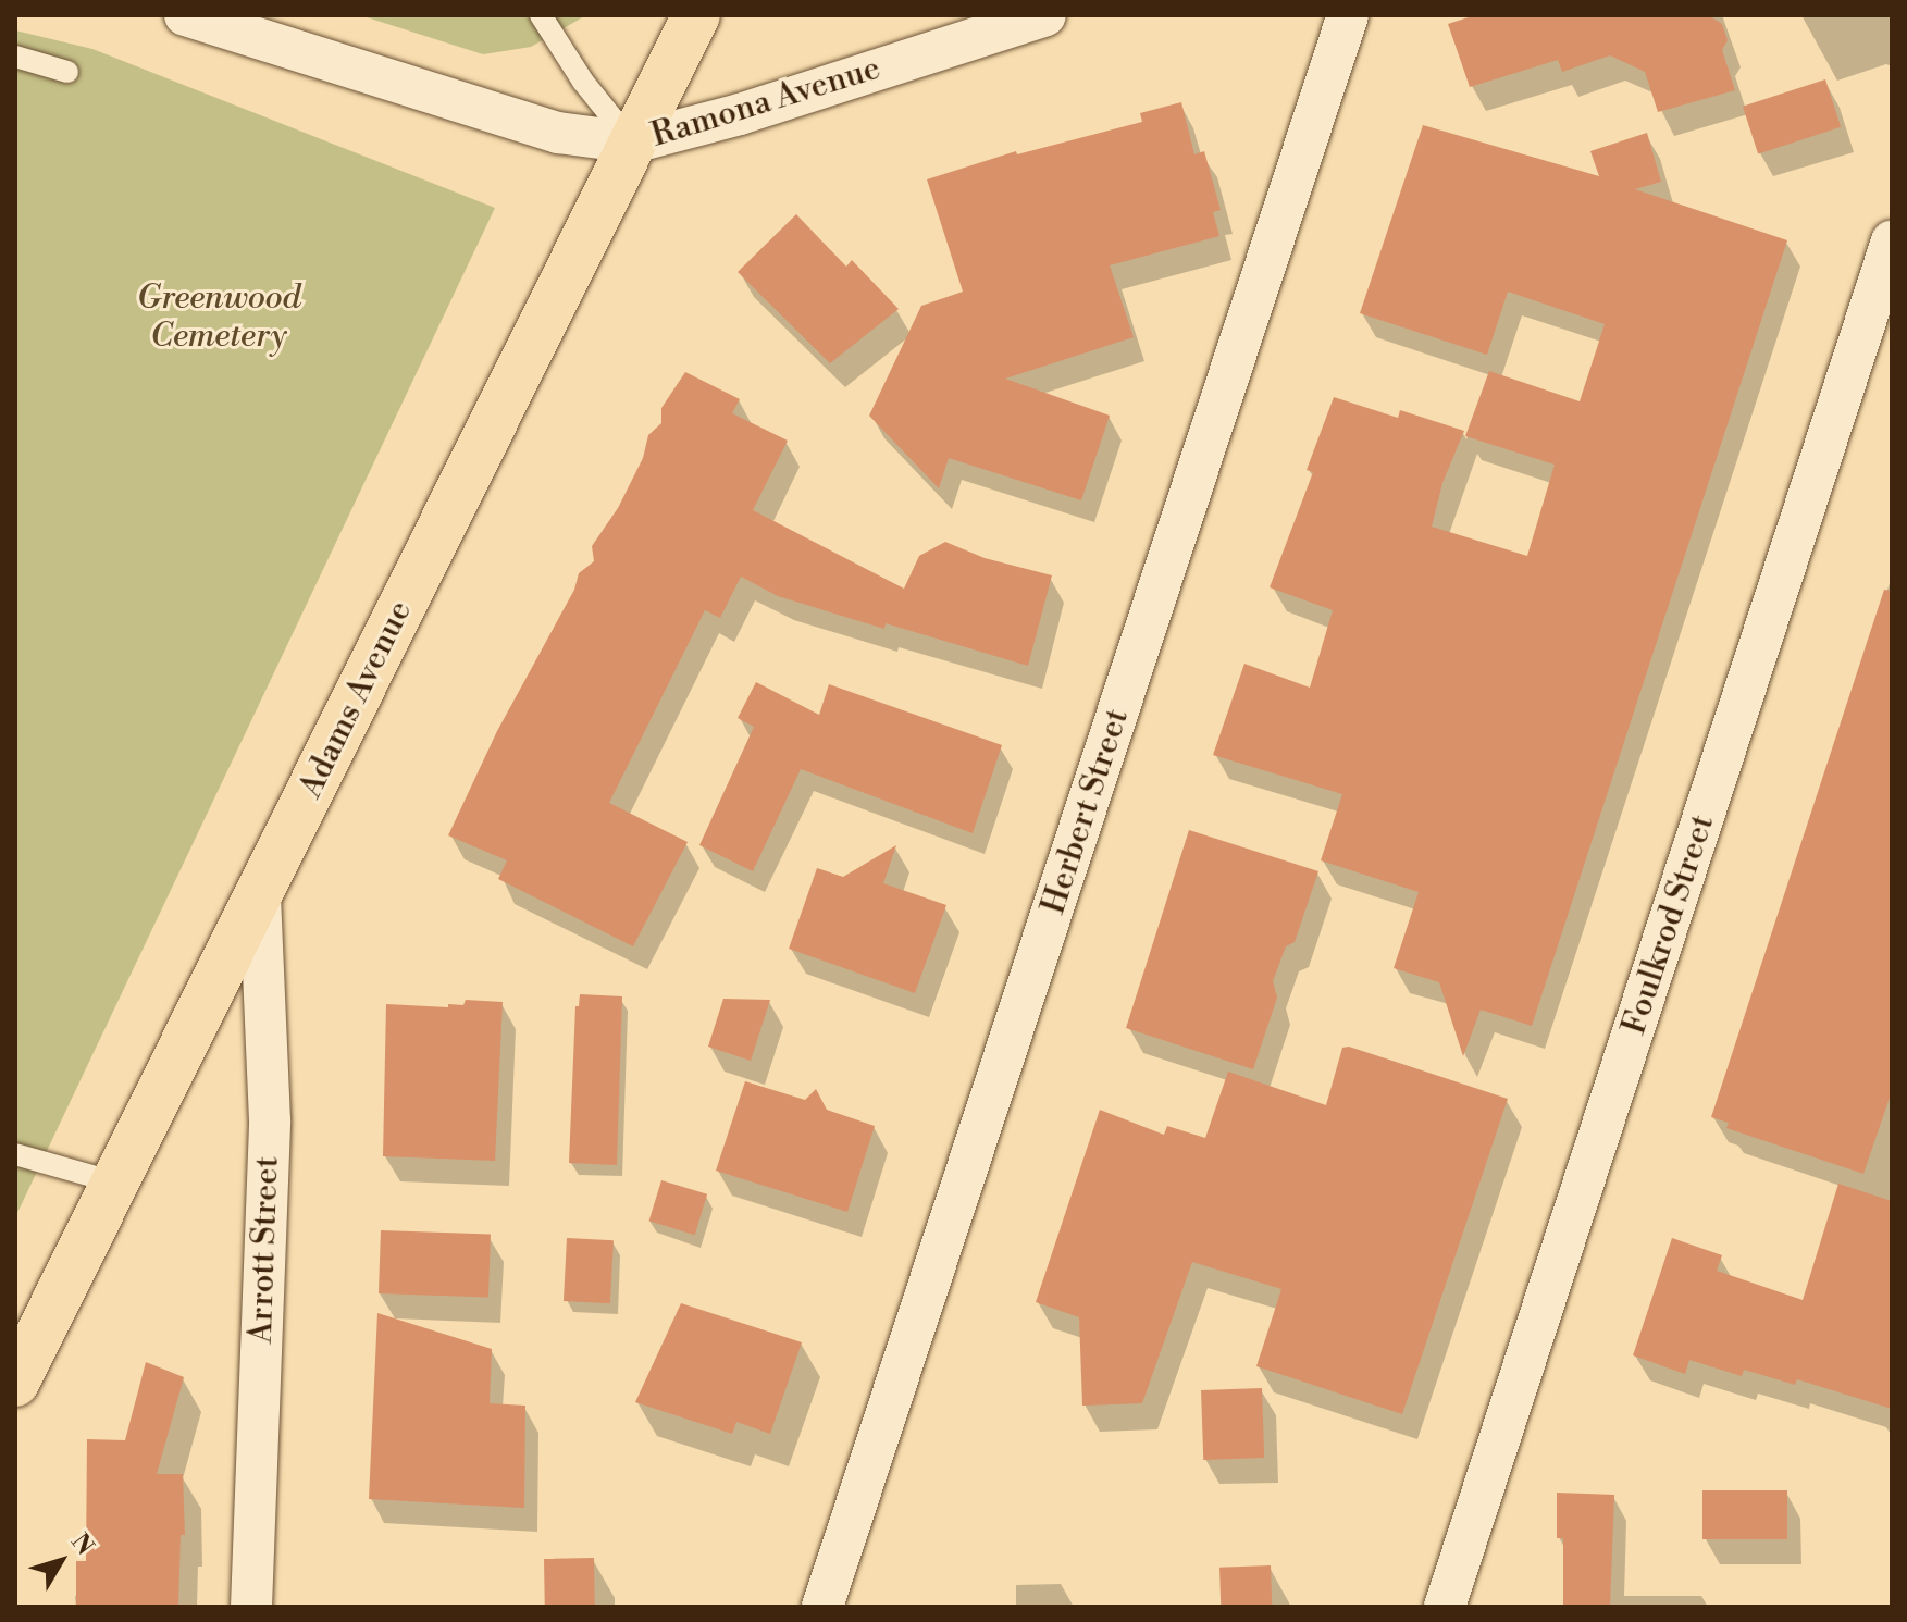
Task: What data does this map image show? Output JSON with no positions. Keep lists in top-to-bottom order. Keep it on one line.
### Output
{"streets":{"main road":["Adams Avenue"],"street":["Ramona Avenue","Herbert Street","Foulkrod Street","Arrott Street"]},"crossings":[["Ramona Avenue","Adams Avenue"],["Adams Avenue","Arrott Street"]],"parks":["Greenwood Cemetery"],"north":"top right"}
